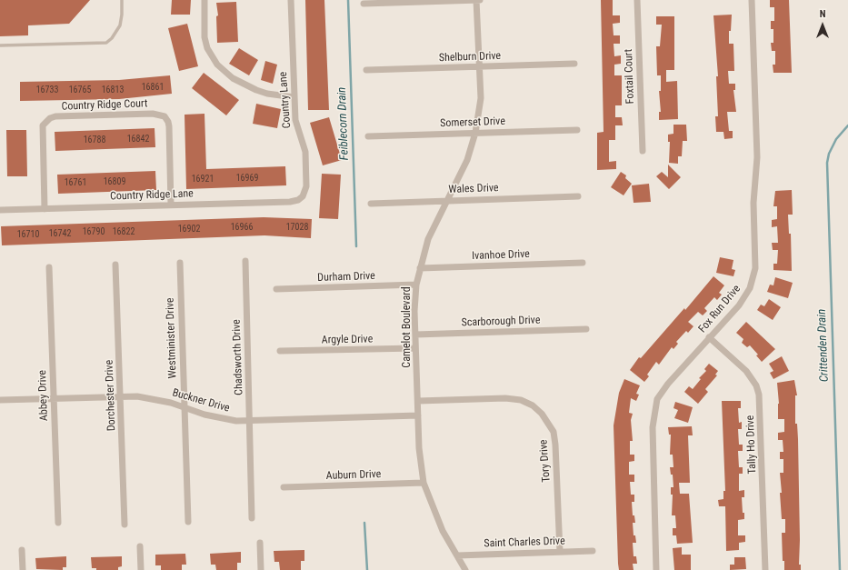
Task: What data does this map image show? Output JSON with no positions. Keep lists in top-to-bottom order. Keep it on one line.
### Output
{"streets":{"street":["Shelburn Drive","Foxtail Court","Country Lane","Country Ridge Court","Somerset Drive","Wales Drive","Country Ridge Lane","Ivanhoe Drive","Durham Drive","Fox Run Drive","Scarborough Drive","Camelot Boulevard","Westminister Drive","Argyle Drive","Chadsworth Drive","Abbey Drive","Dorchester Drive","Buckner Drive","Tally Ho Drive","Tory Drive","Auburn Drive","Saint Charles Drive"]},"crossings":[["Shelburn Drive","Camelot Boulevard"],["Country Lane","Country Ridge Lane"],["Country Ridge Court","Country Ridge Lane"],["Somerset Drive","Camelot Boulevard"],["Wales Drive","Camelot Boulevard"],["Ivanhoe Drive","Camelot Boulevard"],["Durham Drive","Camelot Boulevard"],["Fox Run Drive","Tally Ho Drive"],["Scarborough Drive","Camelot Boulevard"],["Camelot Boulevard","Argyle Drive"],["Camelot Boulevard","Buckner Drive"],["Camelot Boulevard","Tory Drive"],["Camelot Boulevard","Auburn Drive"],["Camelot Boulevard","Saint Charles Drive"],["Westminister Drive","Buckner Drive"],["Chadsworth Drive","Buckner Drive"],["Abbey Drive","Buckner Drive"],["Dorchester Drive","Buckner Drive"],["Tory Drive","Saint Charles Drive"]],"water":["Feiblecorn Drain","Crittenden Drain"],"house_numbers":["16861","16733","16765","16813","16842","16788","16969","16921","16809","16761","16966","17028","16902","16790","16822","16742","16710"],"north":"top"}
